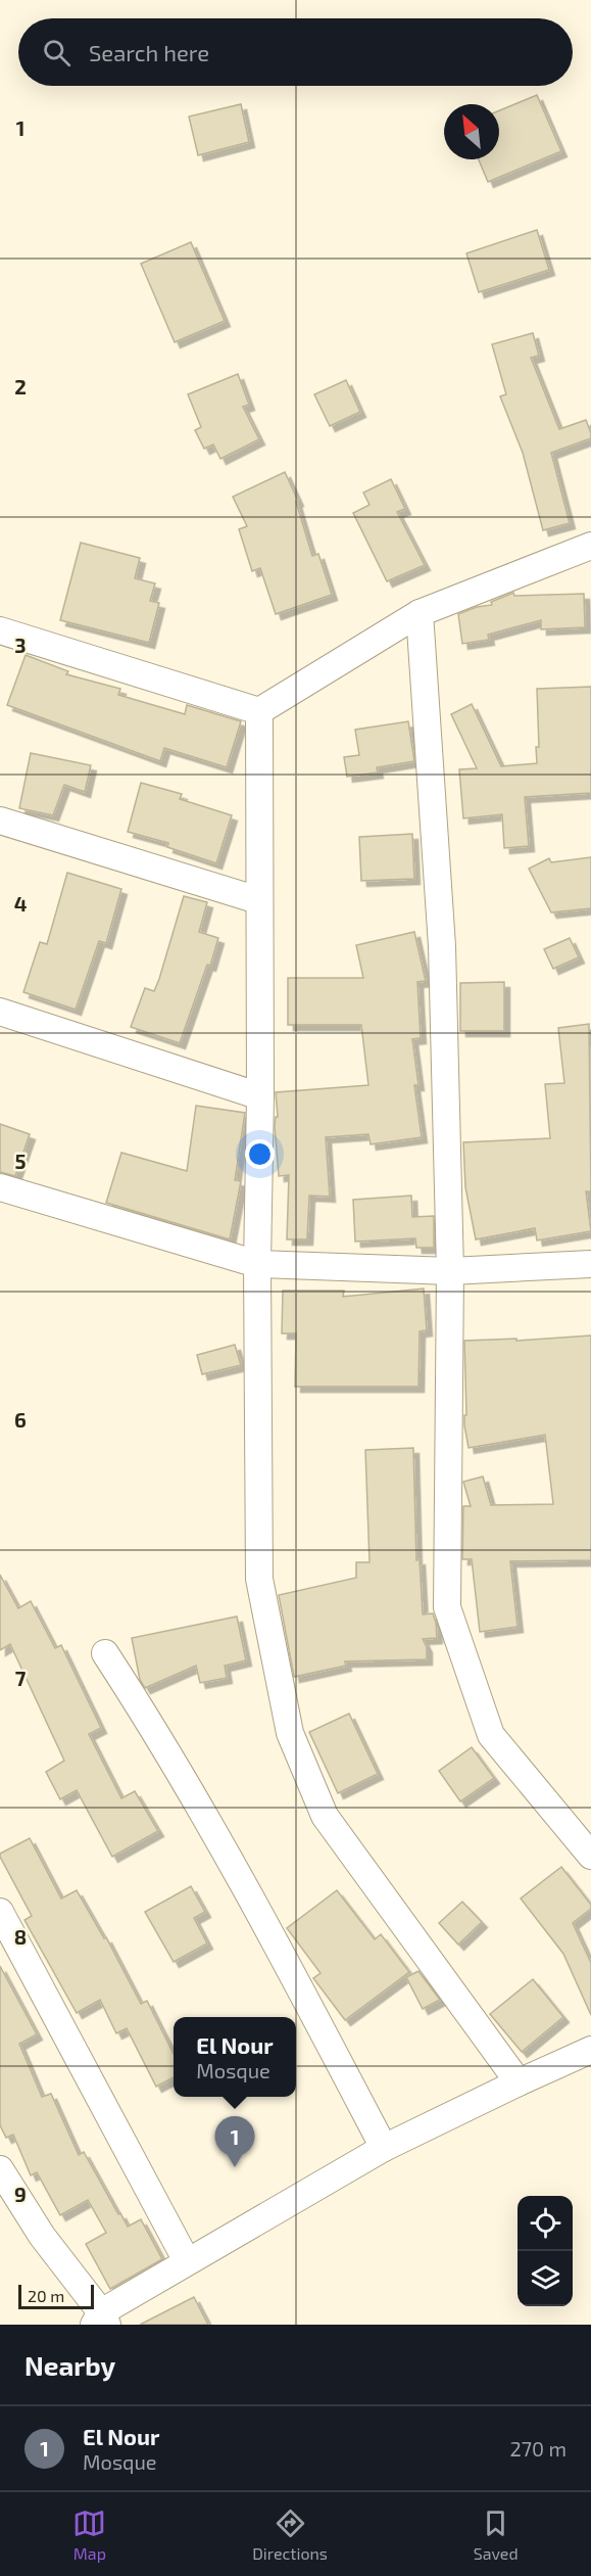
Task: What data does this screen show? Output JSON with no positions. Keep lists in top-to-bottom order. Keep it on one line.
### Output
{"scale_bar":"20 m","north":"top left","page":{"search":"Search here","popup":["El Nour","Mosque"],"pins":"1","scale":"20 m","heading":"Nearby","list":[{"mark":"1","name":"El Nour","note":"Mosque","value":"270 m"}],"nav":["Map","Directions","Saved"]},"grid":{"rows":["1","2","3","4","5","6","7","8","9"]}}
